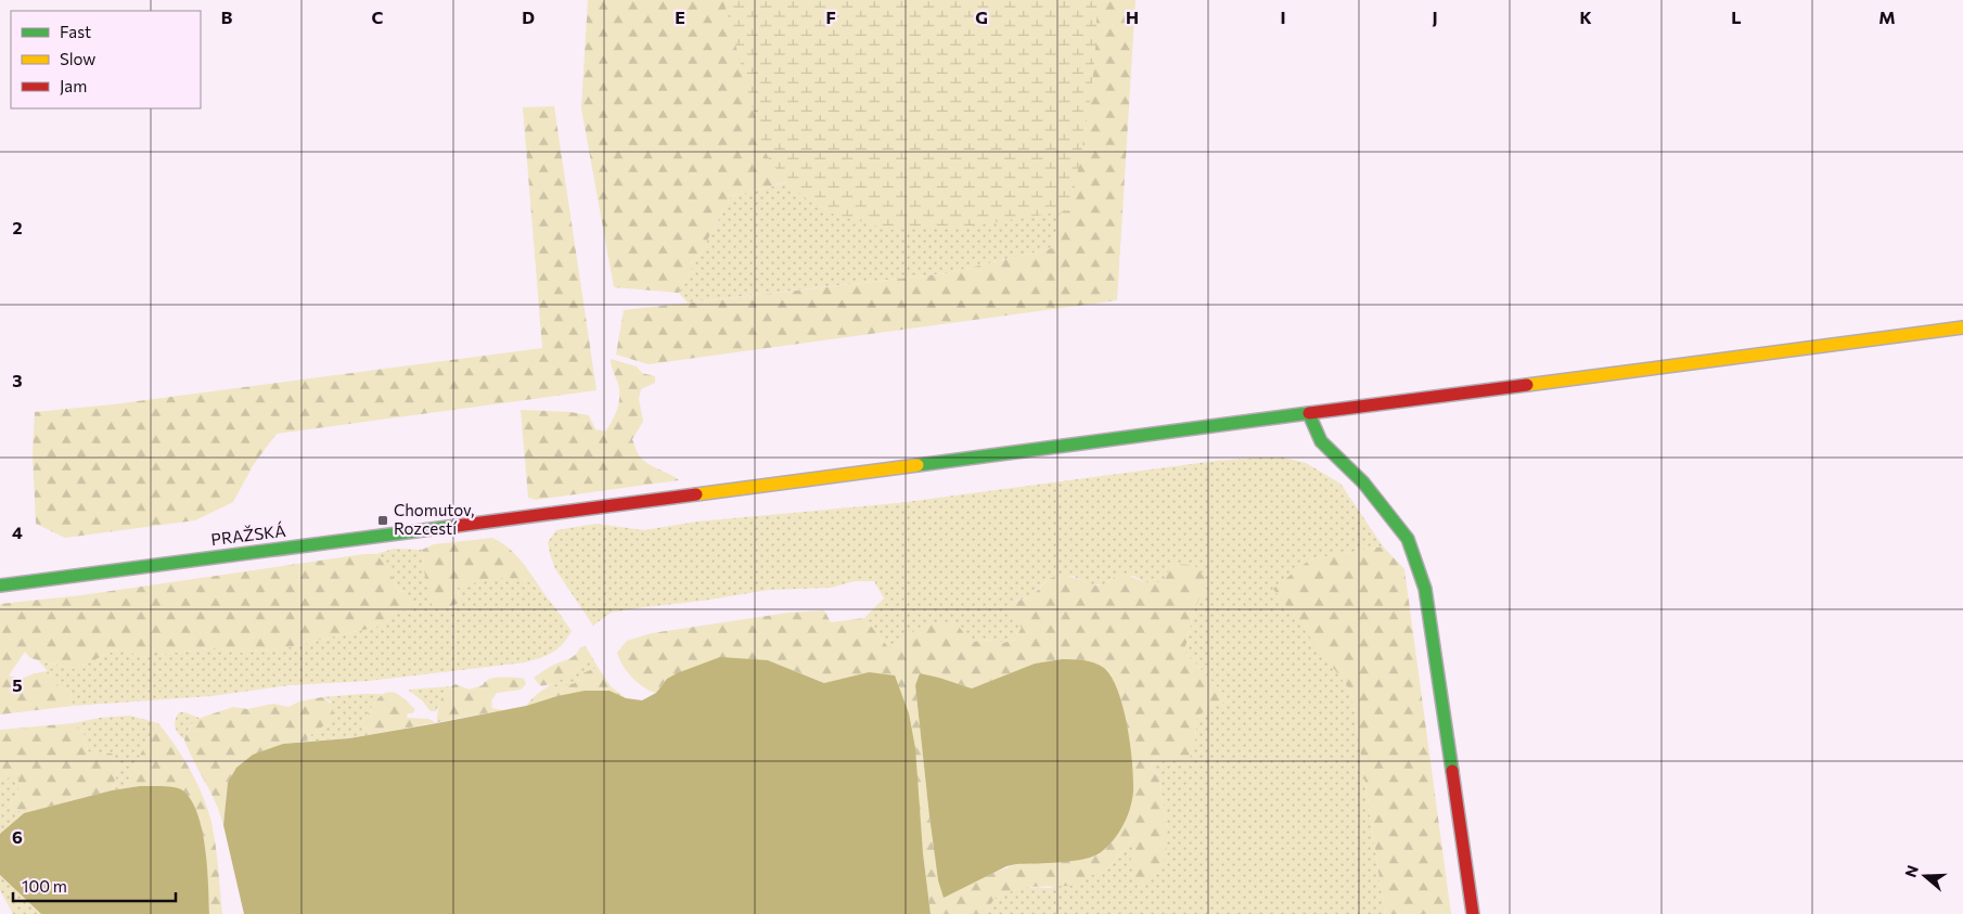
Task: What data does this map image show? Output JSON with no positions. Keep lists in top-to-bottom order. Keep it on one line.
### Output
{"streets":{"main road":["PRAŽSKÁ"]},"places":{"transit":["Chomutov, Rozcestí"]},"legend":["Fast","Slow","Jam"],"scale_bar":"100 m","north":"left","grid":{"columns":["B","C","D","E","F","G","H","I","J","K","L","M"],"rows":["2","3","4","5","6"]}}
